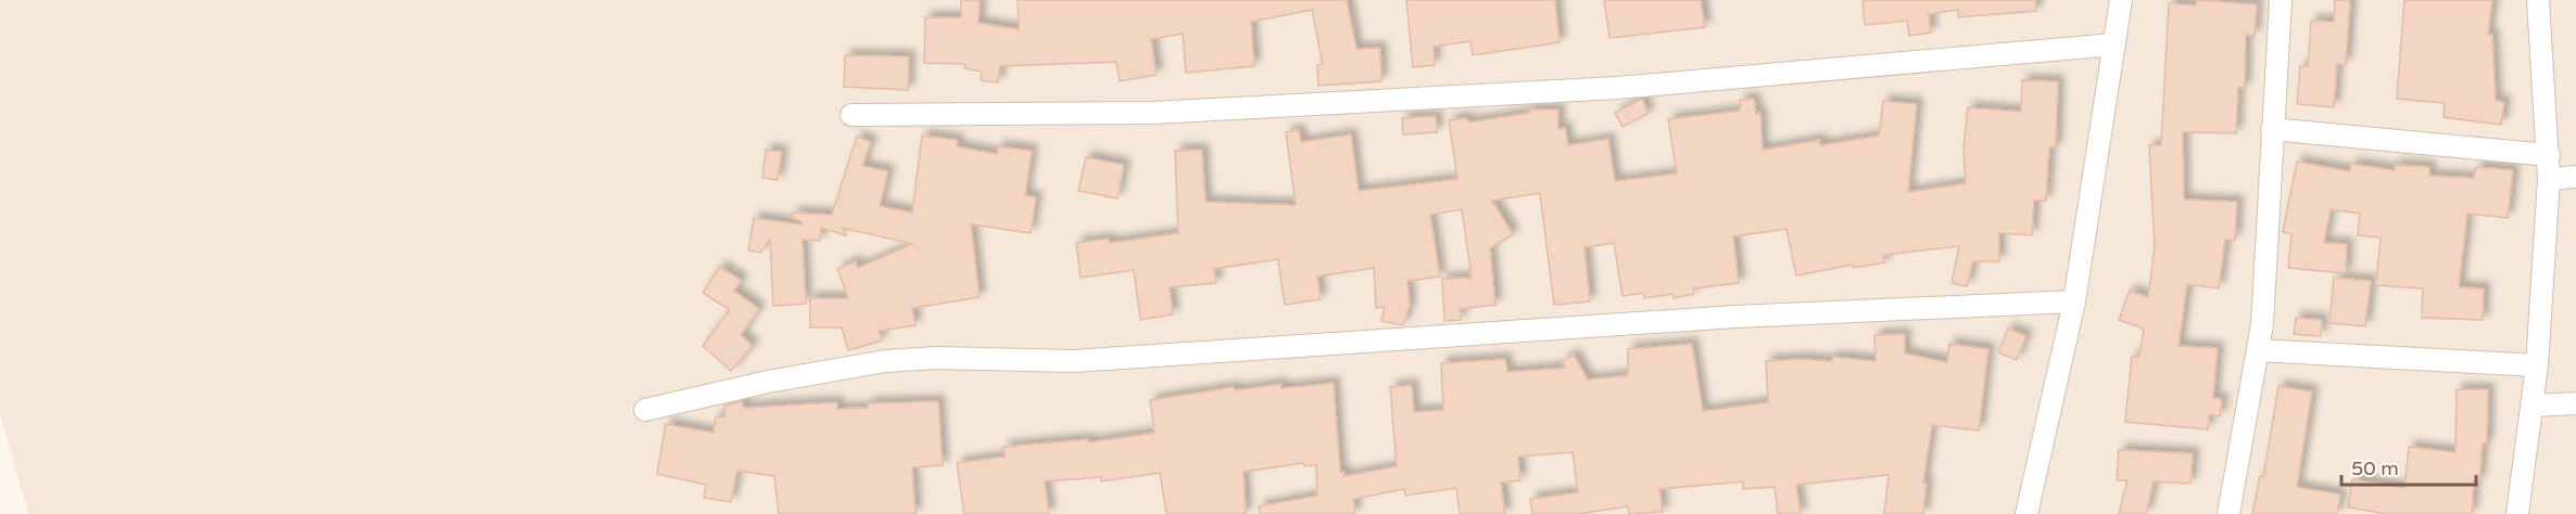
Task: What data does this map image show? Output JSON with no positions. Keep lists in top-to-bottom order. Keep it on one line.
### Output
{"scale_bar":"50 m"}
